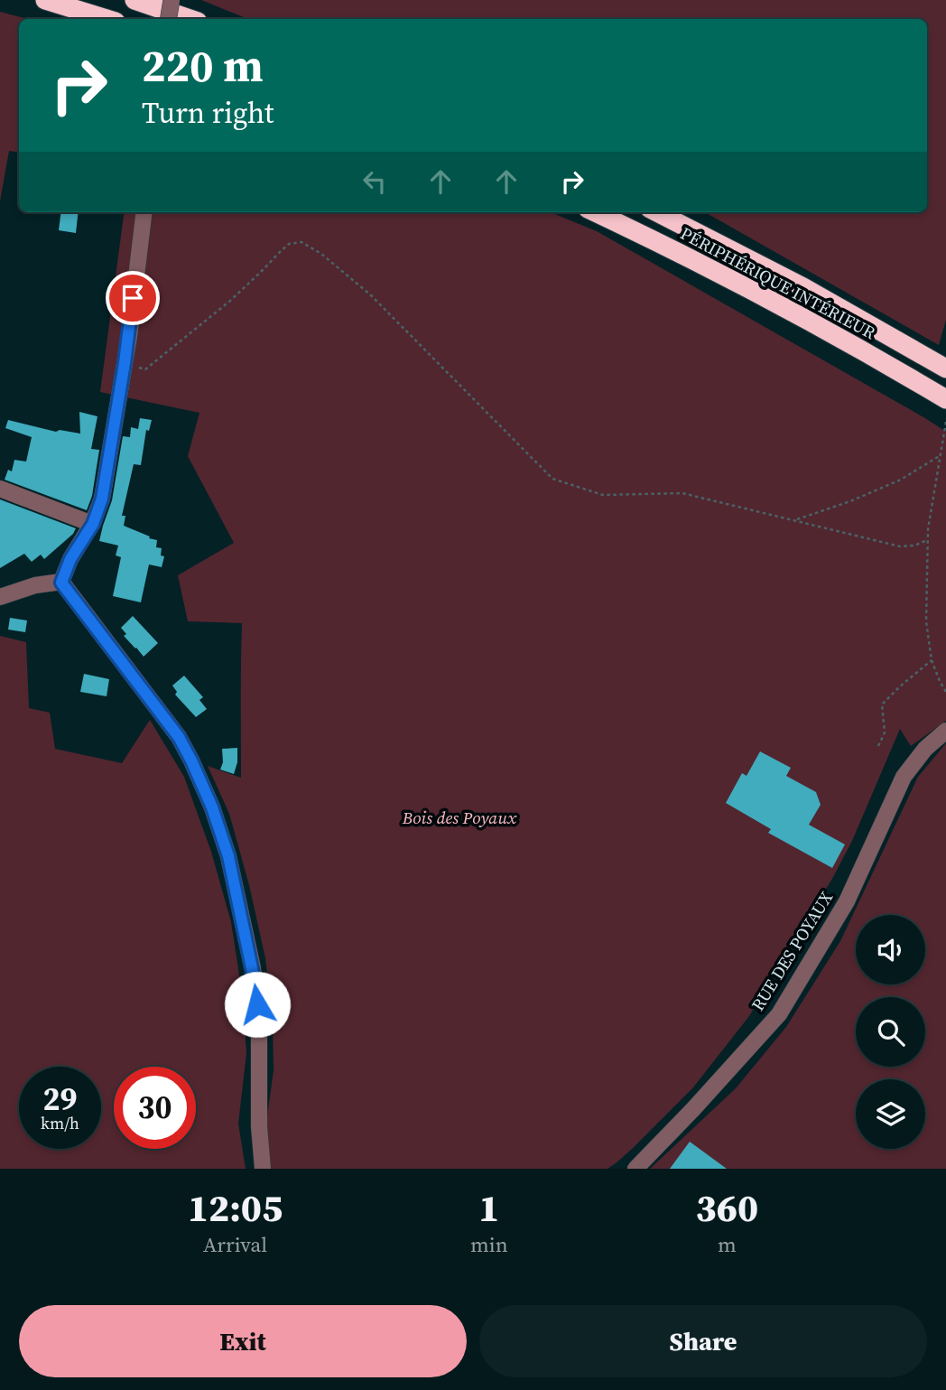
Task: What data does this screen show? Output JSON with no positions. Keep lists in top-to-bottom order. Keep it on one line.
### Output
{"streets":{"highway":["PÉRIPHÉRIQUE INTÉRIEUR"],"street":["RUE DES POYAUX"]},"parks":["Bois des Poyaux"],"page":{"turn":["220 m","Turn right"],"speed":"29 km/h","limit":"30","eta":["12:05","Arrival","1","min","360","m"],"buttons":["Exit","Share"]}}
